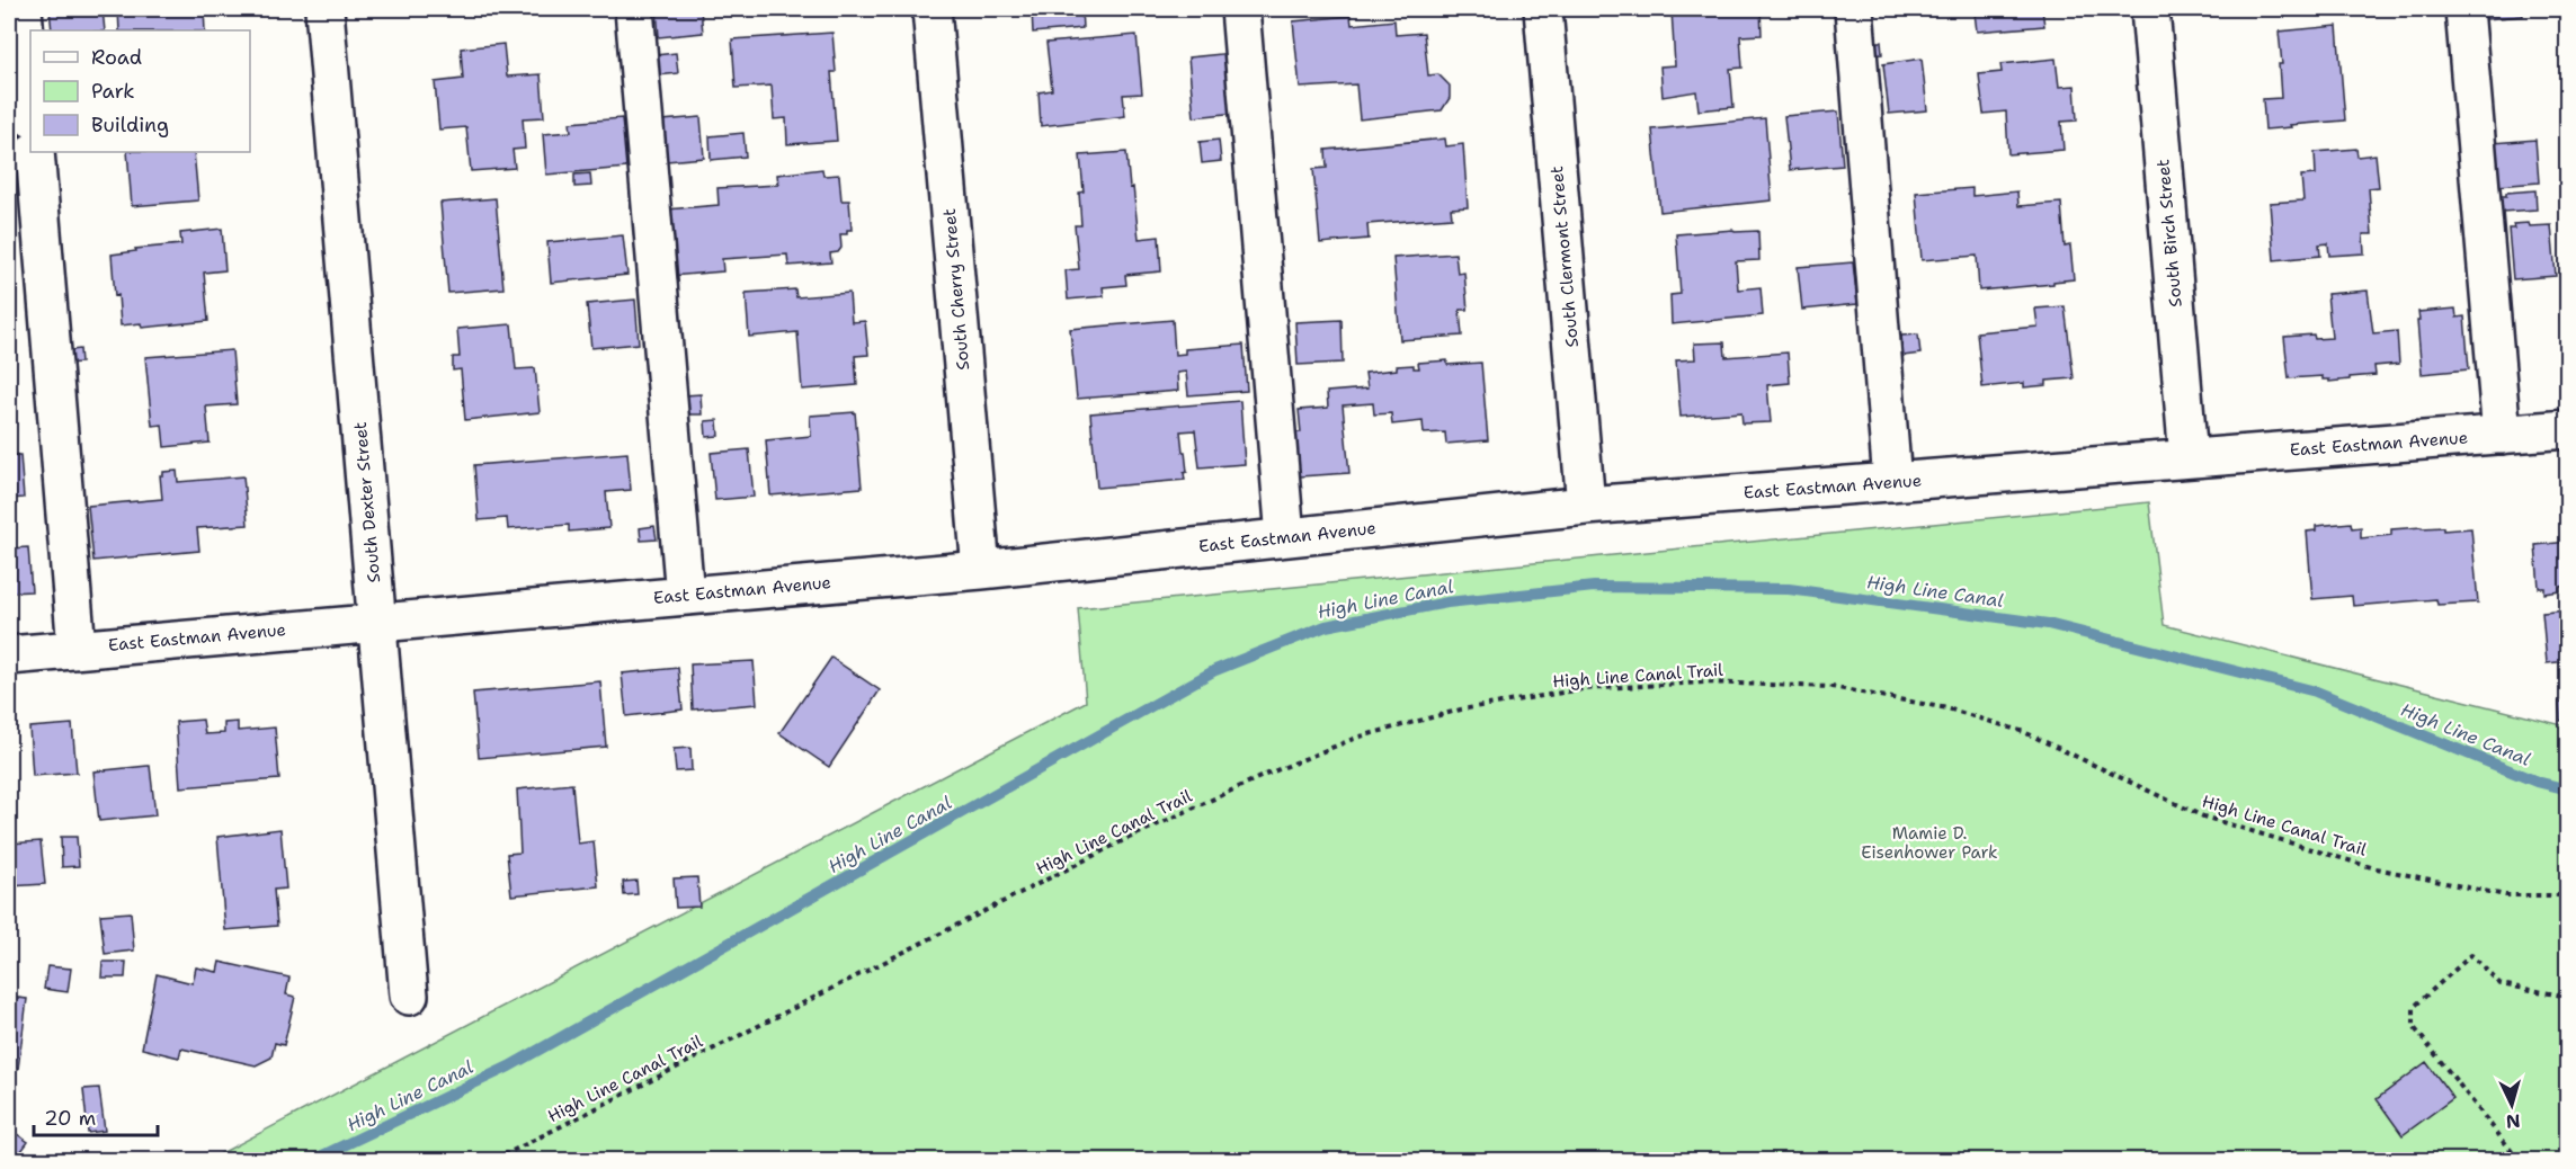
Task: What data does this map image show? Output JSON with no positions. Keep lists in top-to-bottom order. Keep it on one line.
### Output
{"streets":{"street":["South Birch Street","South Clermont Street","South Cherry Street","East Eastman Avenue","South Dexter Street"],"path":["High Line Canal Trail"]},"crossings":[["South Birch Street","East Eastman Avenue"],["South Clermont Street","East Eastman Avenue"],["South Cherry Street","East Eastman Avenue"],["East Eastman Avenue","South Dexter Street"]],"water":["High Line Canal"],"parks":["Mamie D. Eisenhower Park"],"legend":["Road","Park","Building"],"scale_bar":"20 m","north":"bottom"}
